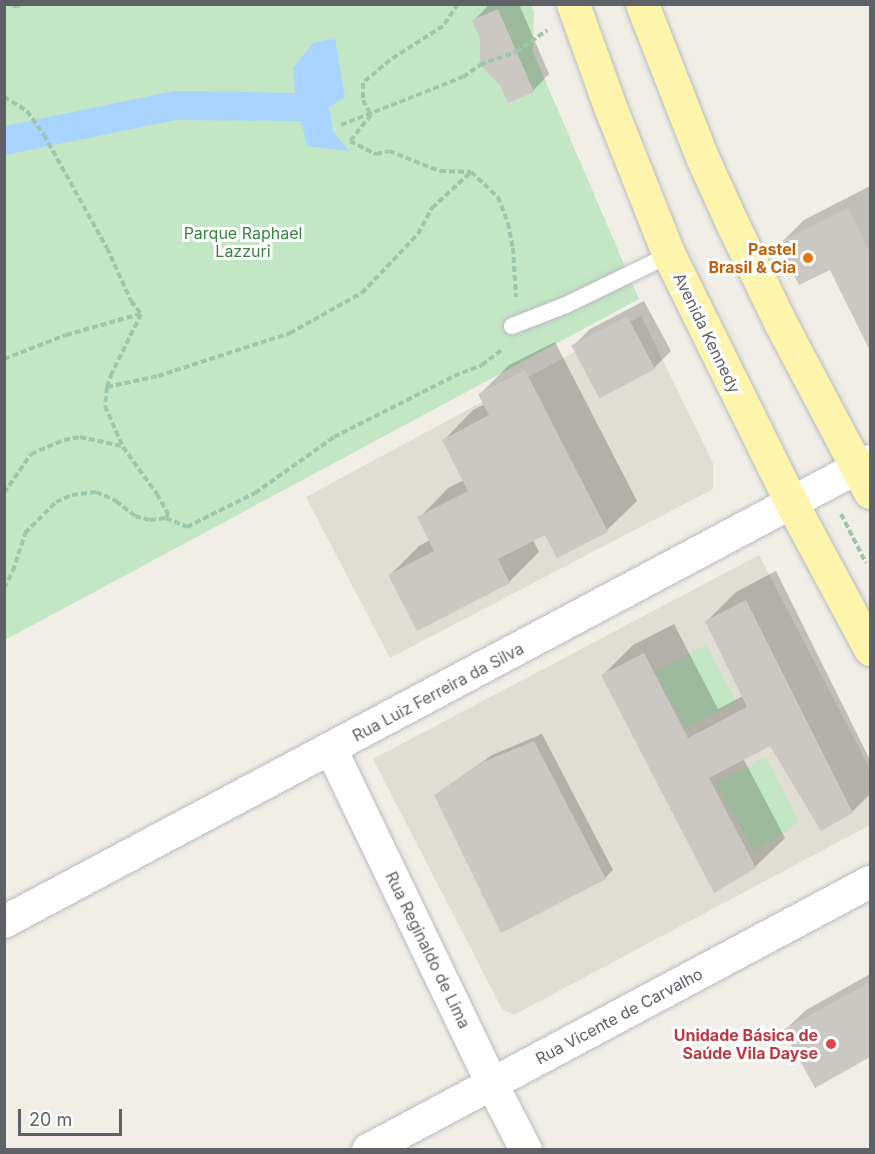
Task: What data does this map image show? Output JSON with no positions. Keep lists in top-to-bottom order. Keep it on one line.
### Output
{"streets":{"main road":["Avenida Kennedy"],"street":["Rua Luiz Ferreira da Silva","Rua Reginaldo de Lima","Rua Vicente de Carvalho"]},"crossings":[["Avenida Kennedy","Rua Luiz Ferreira da Silva"],["Rua Luiz Ferreira da Silva","Rua Reginaldo de Lima"],["Rua Reginaldo de Lima","Rua Vicente de Carvalho"]],"parks":["Parque Raphael Lazzuri"],"places":["Pastel Brasil & Cia","Unidade Básica de Saúde Vila Dayse"],"scale_bar":"20 m"}
